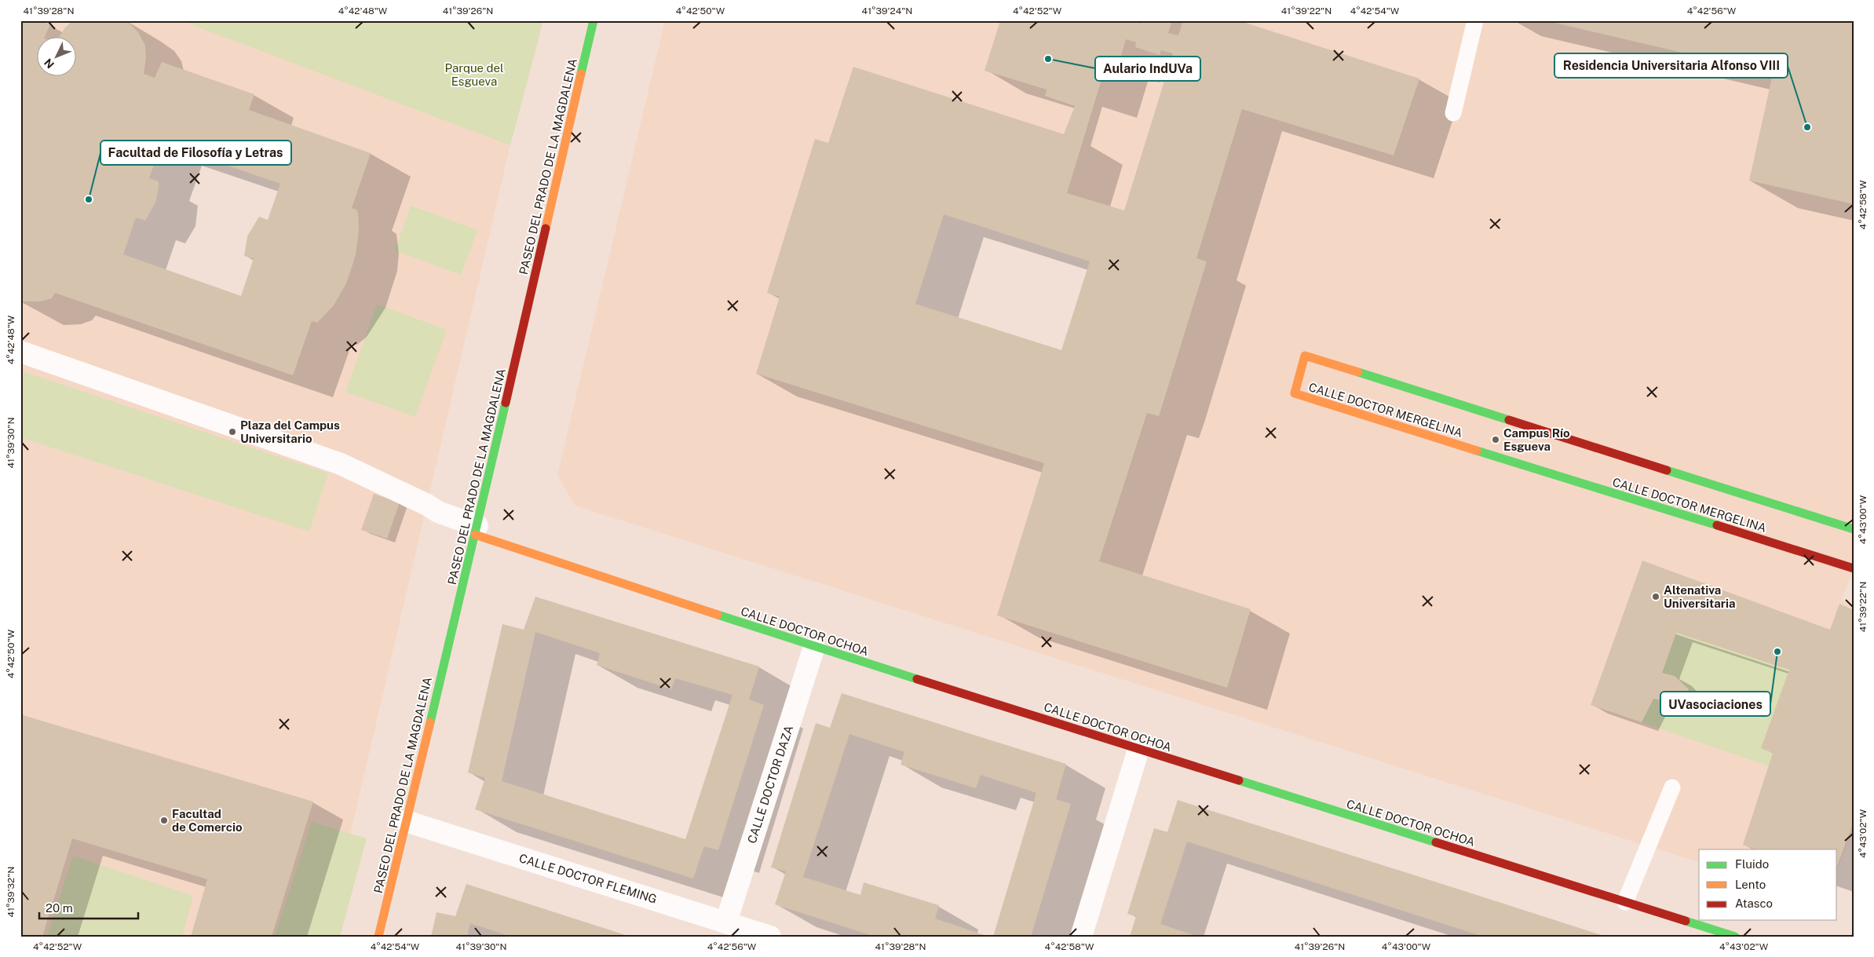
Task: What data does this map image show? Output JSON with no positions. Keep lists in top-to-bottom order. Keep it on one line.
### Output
{"streets":{"street":["PASEO DEL PRADO DE LA MAGDALENA","CALLE DOCTOR MERGELINA","CALLE DOCTOR OCHOA","CALLE DOCTOR DAZA","CALLE DOCTOR FLEMING"]},"crossings":[["PASEO DEL PRADO DE LA MAGDALENA","CALLE DOCTOR OCHOA"],["PASEO DEL PRADO DE LA MAGDALENA","CALLE DOCTOR FLEMING"],["CALLE DOCTOR OCHOA","CALLE DOCTOR DAZA"],["CALLE DOCTOR DAZA","CALLE DOCTOR FLEMING"]],"parks":["Parque del Esgueva"],"places":["Aulario IndUVa","Residencia Universitaria Alfonso VIII","Facultad de Filosofía y Letras","Plaza del Campus Universitario","Campus Río Esgueva","Altenativa Universitaria","UVasociaciones","Facultad de Comercio"],"legend":["Fluido","Lento","Atasco"],"scale_bar":"20 m","north":"bottom left","coordinates":["41°39'28\"N","4°42'48\"W","41°39'26\"N","4°42'50\"W","41°39'24\"N","4°42'52\"W","41°39'22\"N","4°42'54\"W","4°42'56\"W","4°42'58\"W","41°39'30\"N","4°43'00\"W","4°43'02\"W","41°39'32\"N"]}
